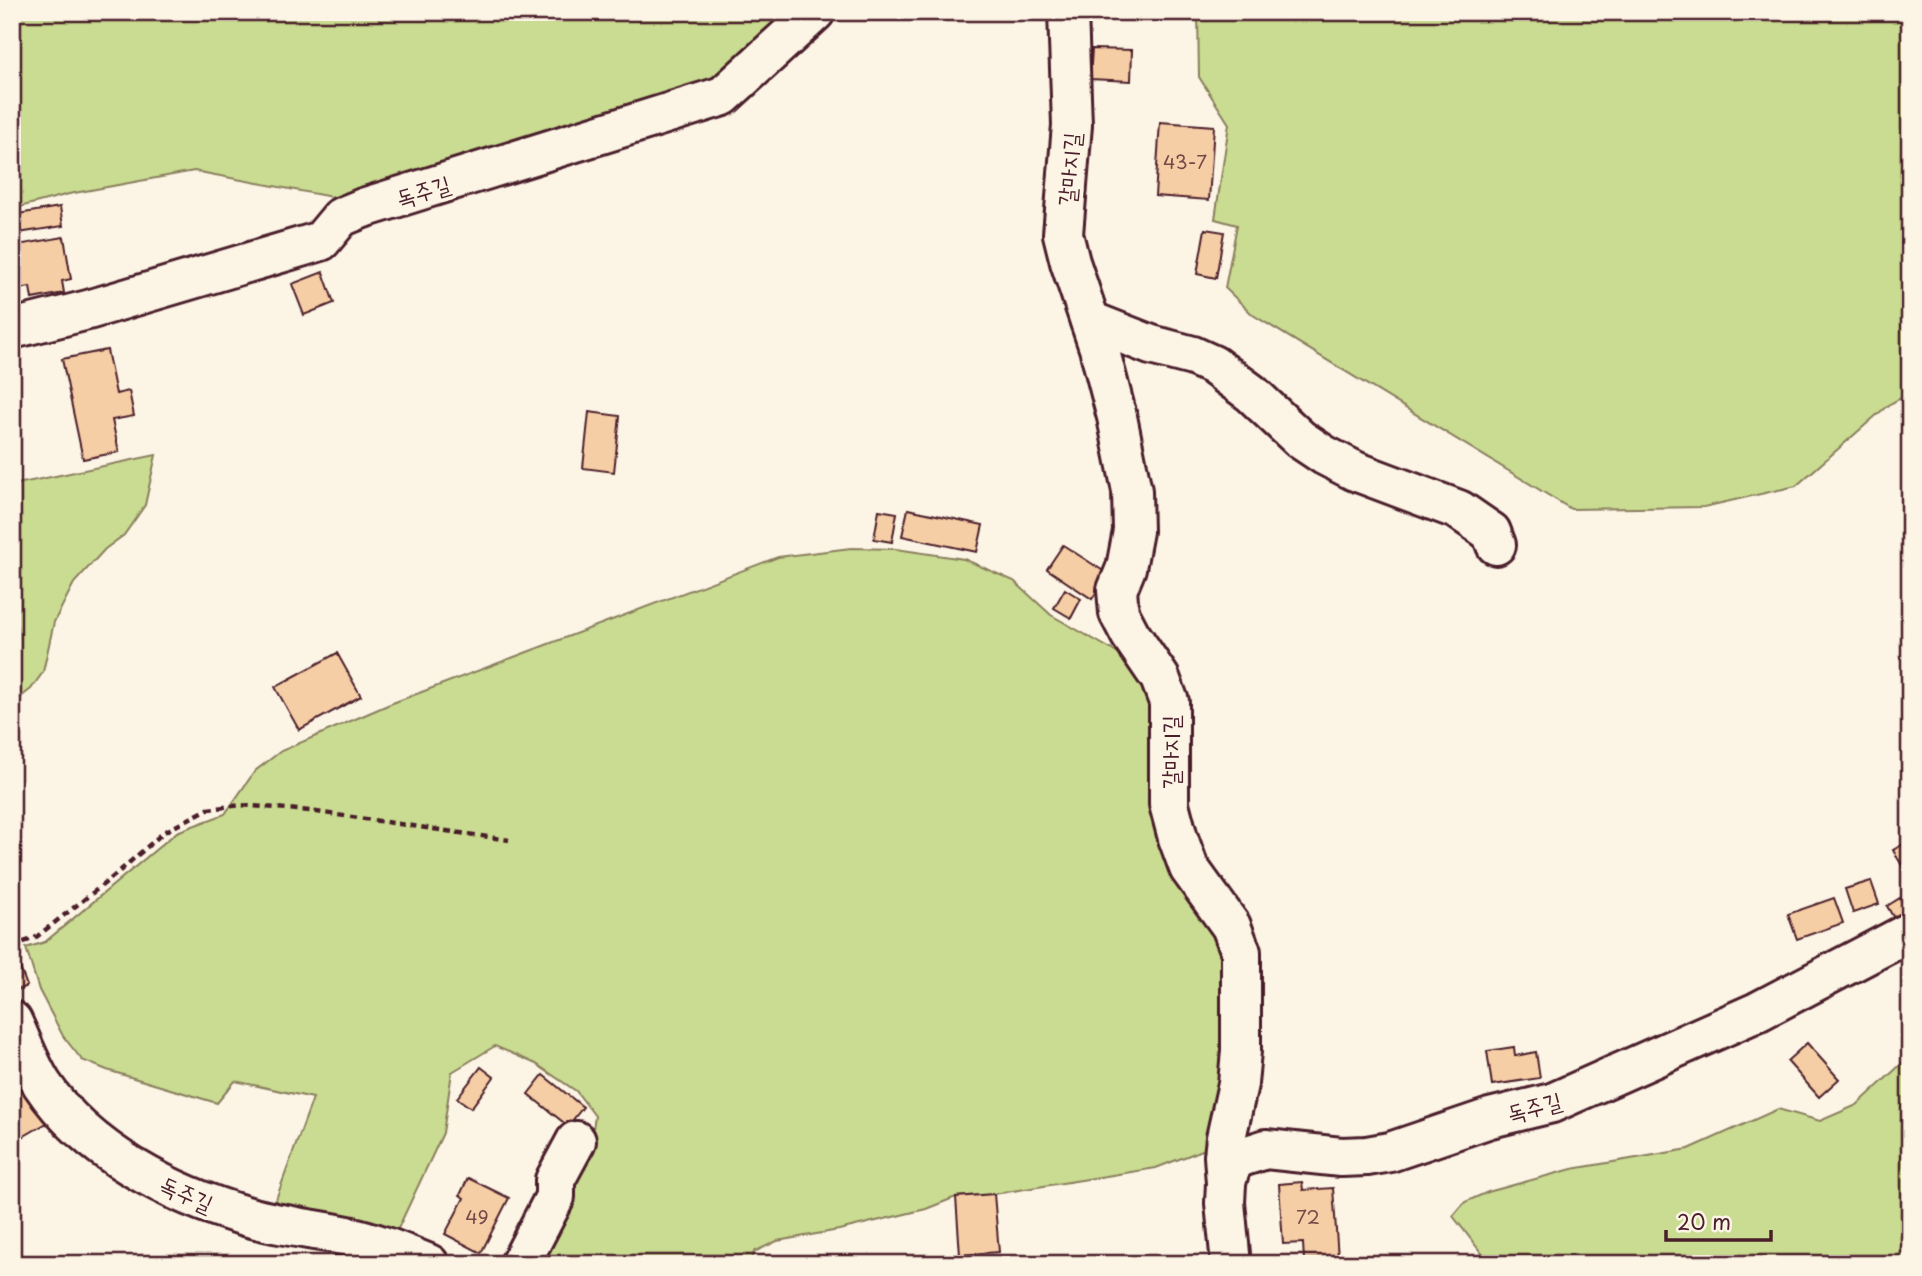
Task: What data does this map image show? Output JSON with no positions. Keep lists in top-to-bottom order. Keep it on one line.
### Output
{"streets":{"lane":["갈마지길","독주길"]},"crossings":[["갈마지길","독주길"]],"house_numbers":["43-7","49","72"],"scale_bar":"20 m"}
